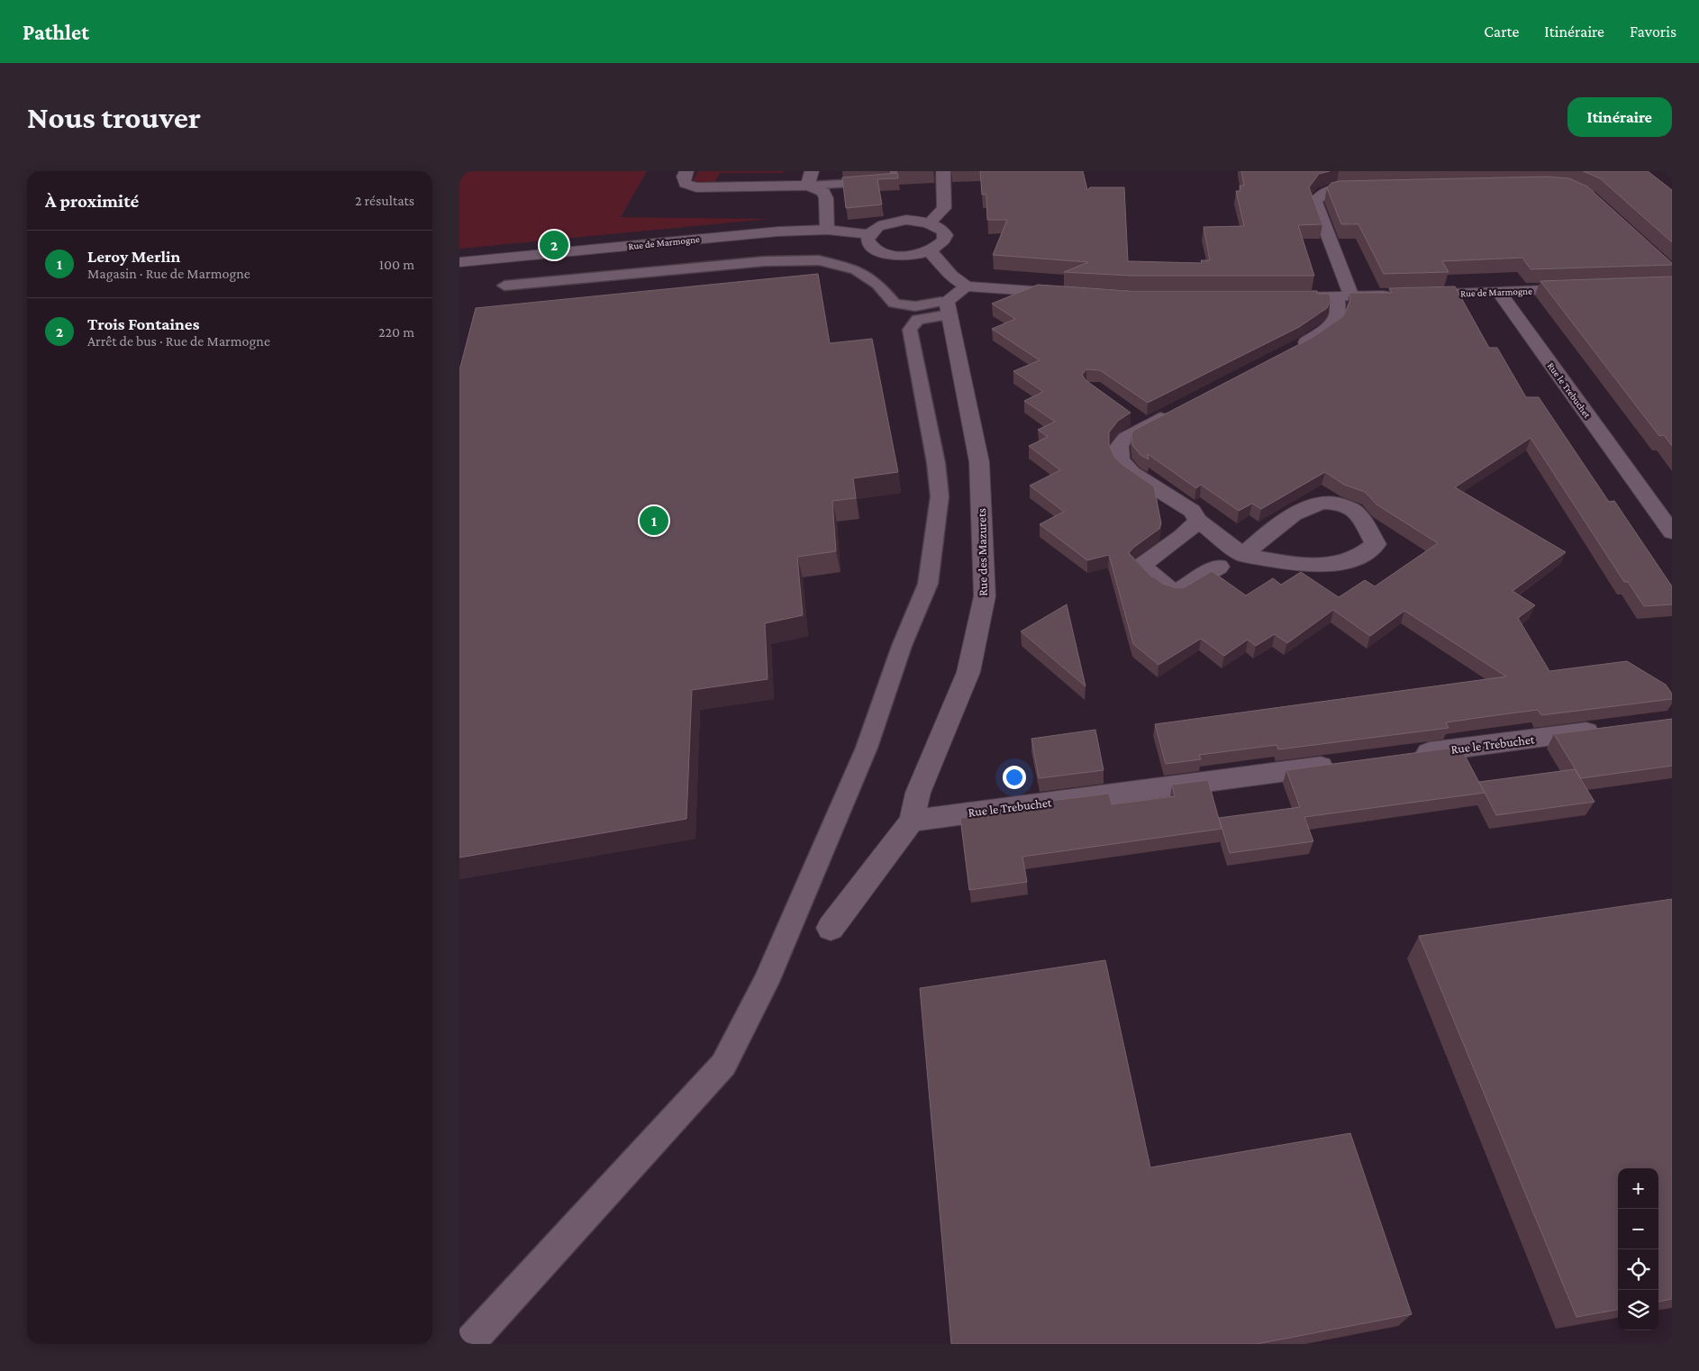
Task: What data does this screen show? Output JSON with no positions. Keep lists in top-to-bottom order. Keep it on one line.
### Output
{"streets":{"street":["Rue de Marmogne","Rue le Trebuchet","Rue des Mazurets"]},"crossings":[["Rue de Marmogne","Rue le Trebuchet"],["Rue le Trebuchet","Rue des Mazurets"]],"page":{"header":"Pathlet","nav":["Carte","Itinéraire","Favoris"],"buttons":"Itinéraire","title":"Nous trouver","heading":["À proximité","2 résultats"],"pins":["2","1"],"list":[{"mark":"1","name":"Leroy Merlin","note":"Magasin · Rue de Marmogne","value":"100 m"},{"mark":"2","name":"Trois Fontaines","note":"Arrêt de bus · Rue de Marmogne","value":"220 m"}],"map_buttons":["+","−"]}}
